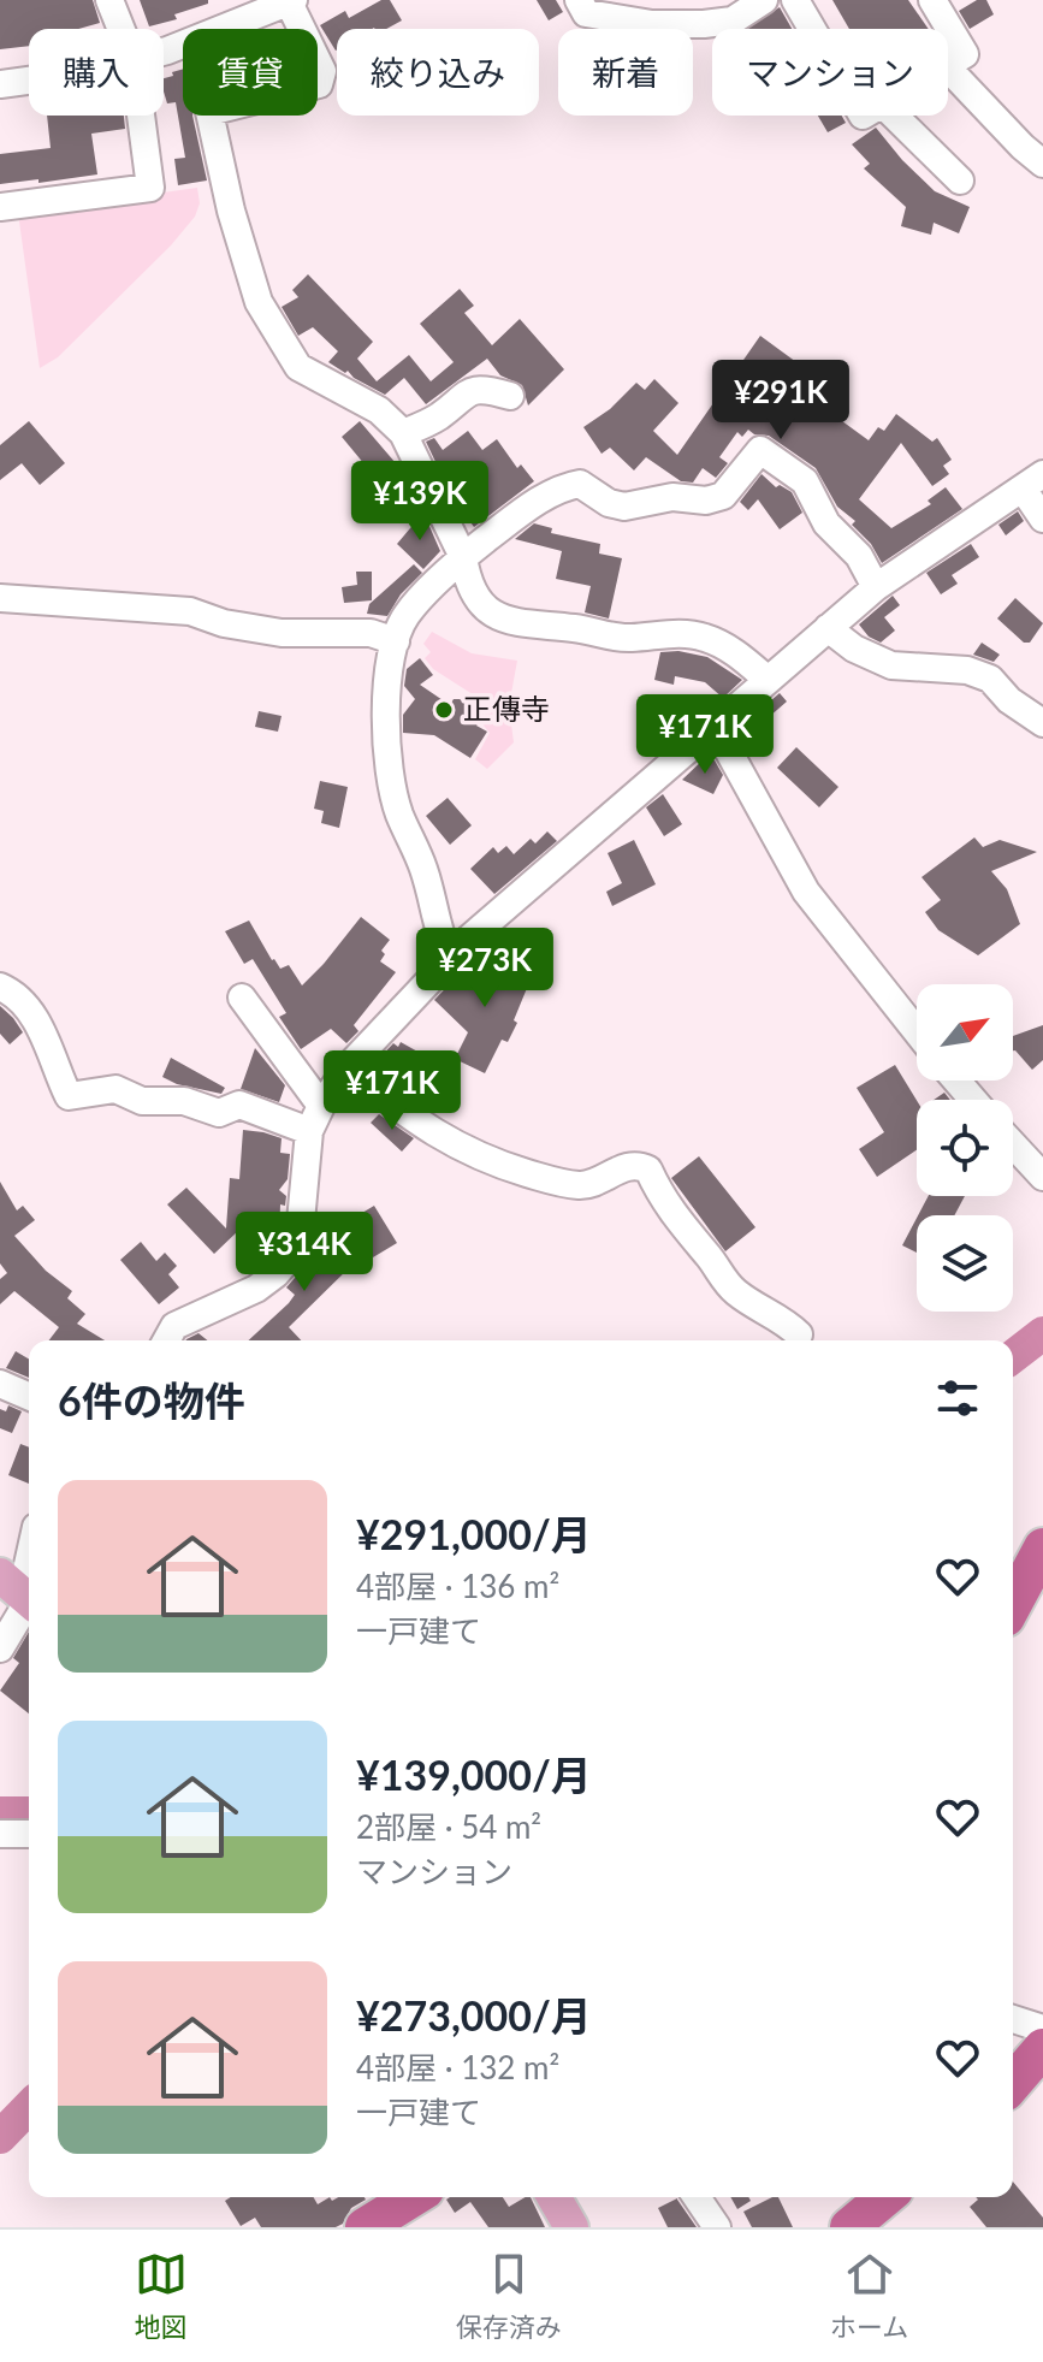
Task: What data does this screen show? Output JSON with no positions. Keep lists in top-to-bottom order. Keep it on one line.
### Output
{"places":["正傳寺"],"north":"top right","page":{"chip":["購入","賃貸","絞り込み","新着","マンション"],"price":["¥291K","¥139K","¥171K","¥273K","¥171K","¥314K"],"heading":"6件の物件","list":[{"name":"¥291,000/月","note":"4部屋 · 136 m² · 一戸建て"},{"name":"¥139,000/月","note":"2部屋 · 54 m² · マンション"},{"name":"¥273,000/月","note":"4部屋 · 132 m² · 一戸建て"}],"tabs":["地図","保存済み","ホーム"]}}
